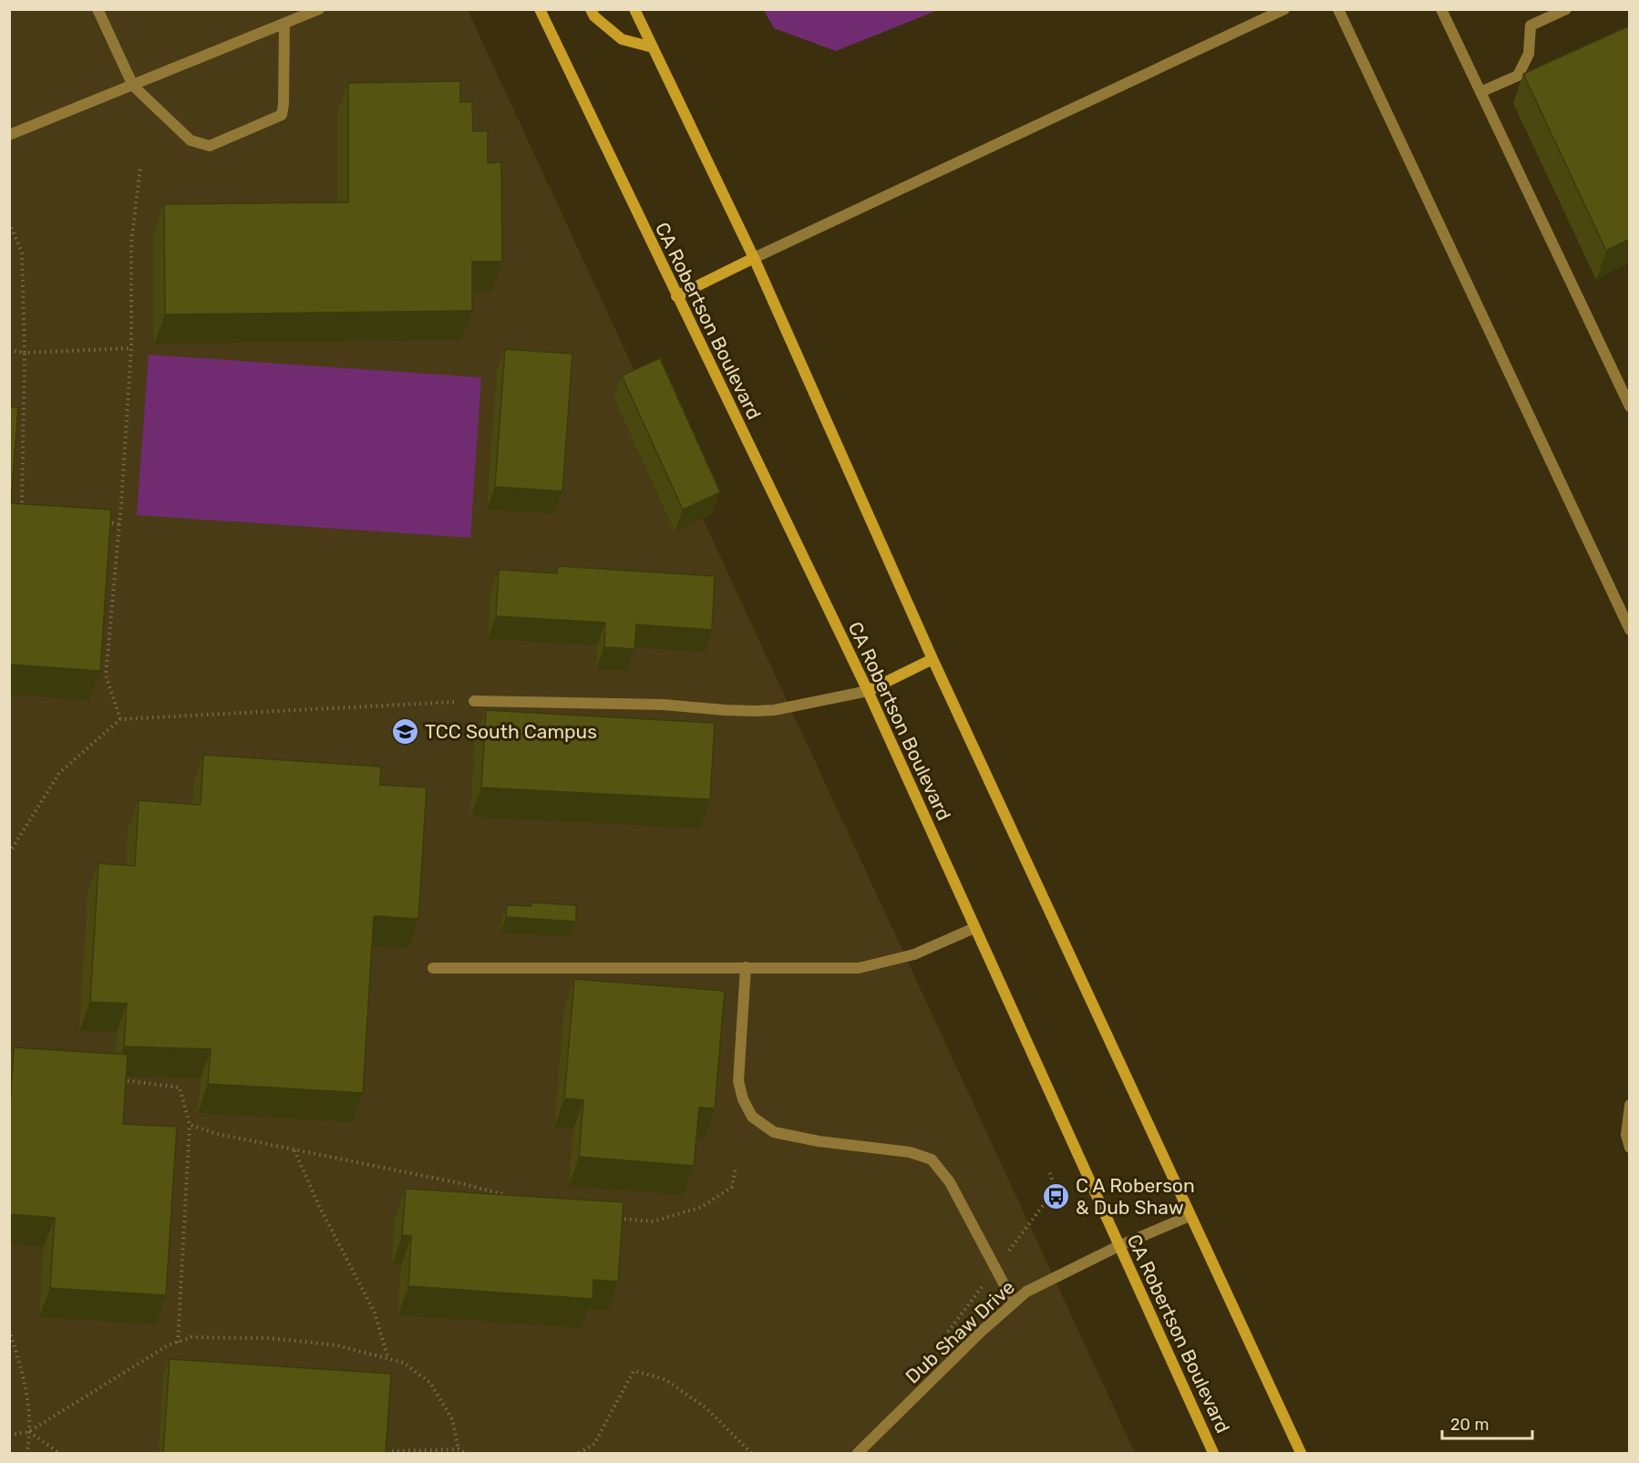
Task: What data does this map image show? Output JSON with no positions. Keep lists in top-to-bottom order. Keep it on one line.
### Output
{"streets":{"street":["CA Robertson Boulevard","Dub Shaw Drive"]},"crossings":[["CA Robertson Boulevard","Dub Shaw Drive"]],"places":{"school or university":["TCC South Campus"],"bus stop":["C A Roberson & Dub Shaw"]},"scale_bar":"20 m"}
